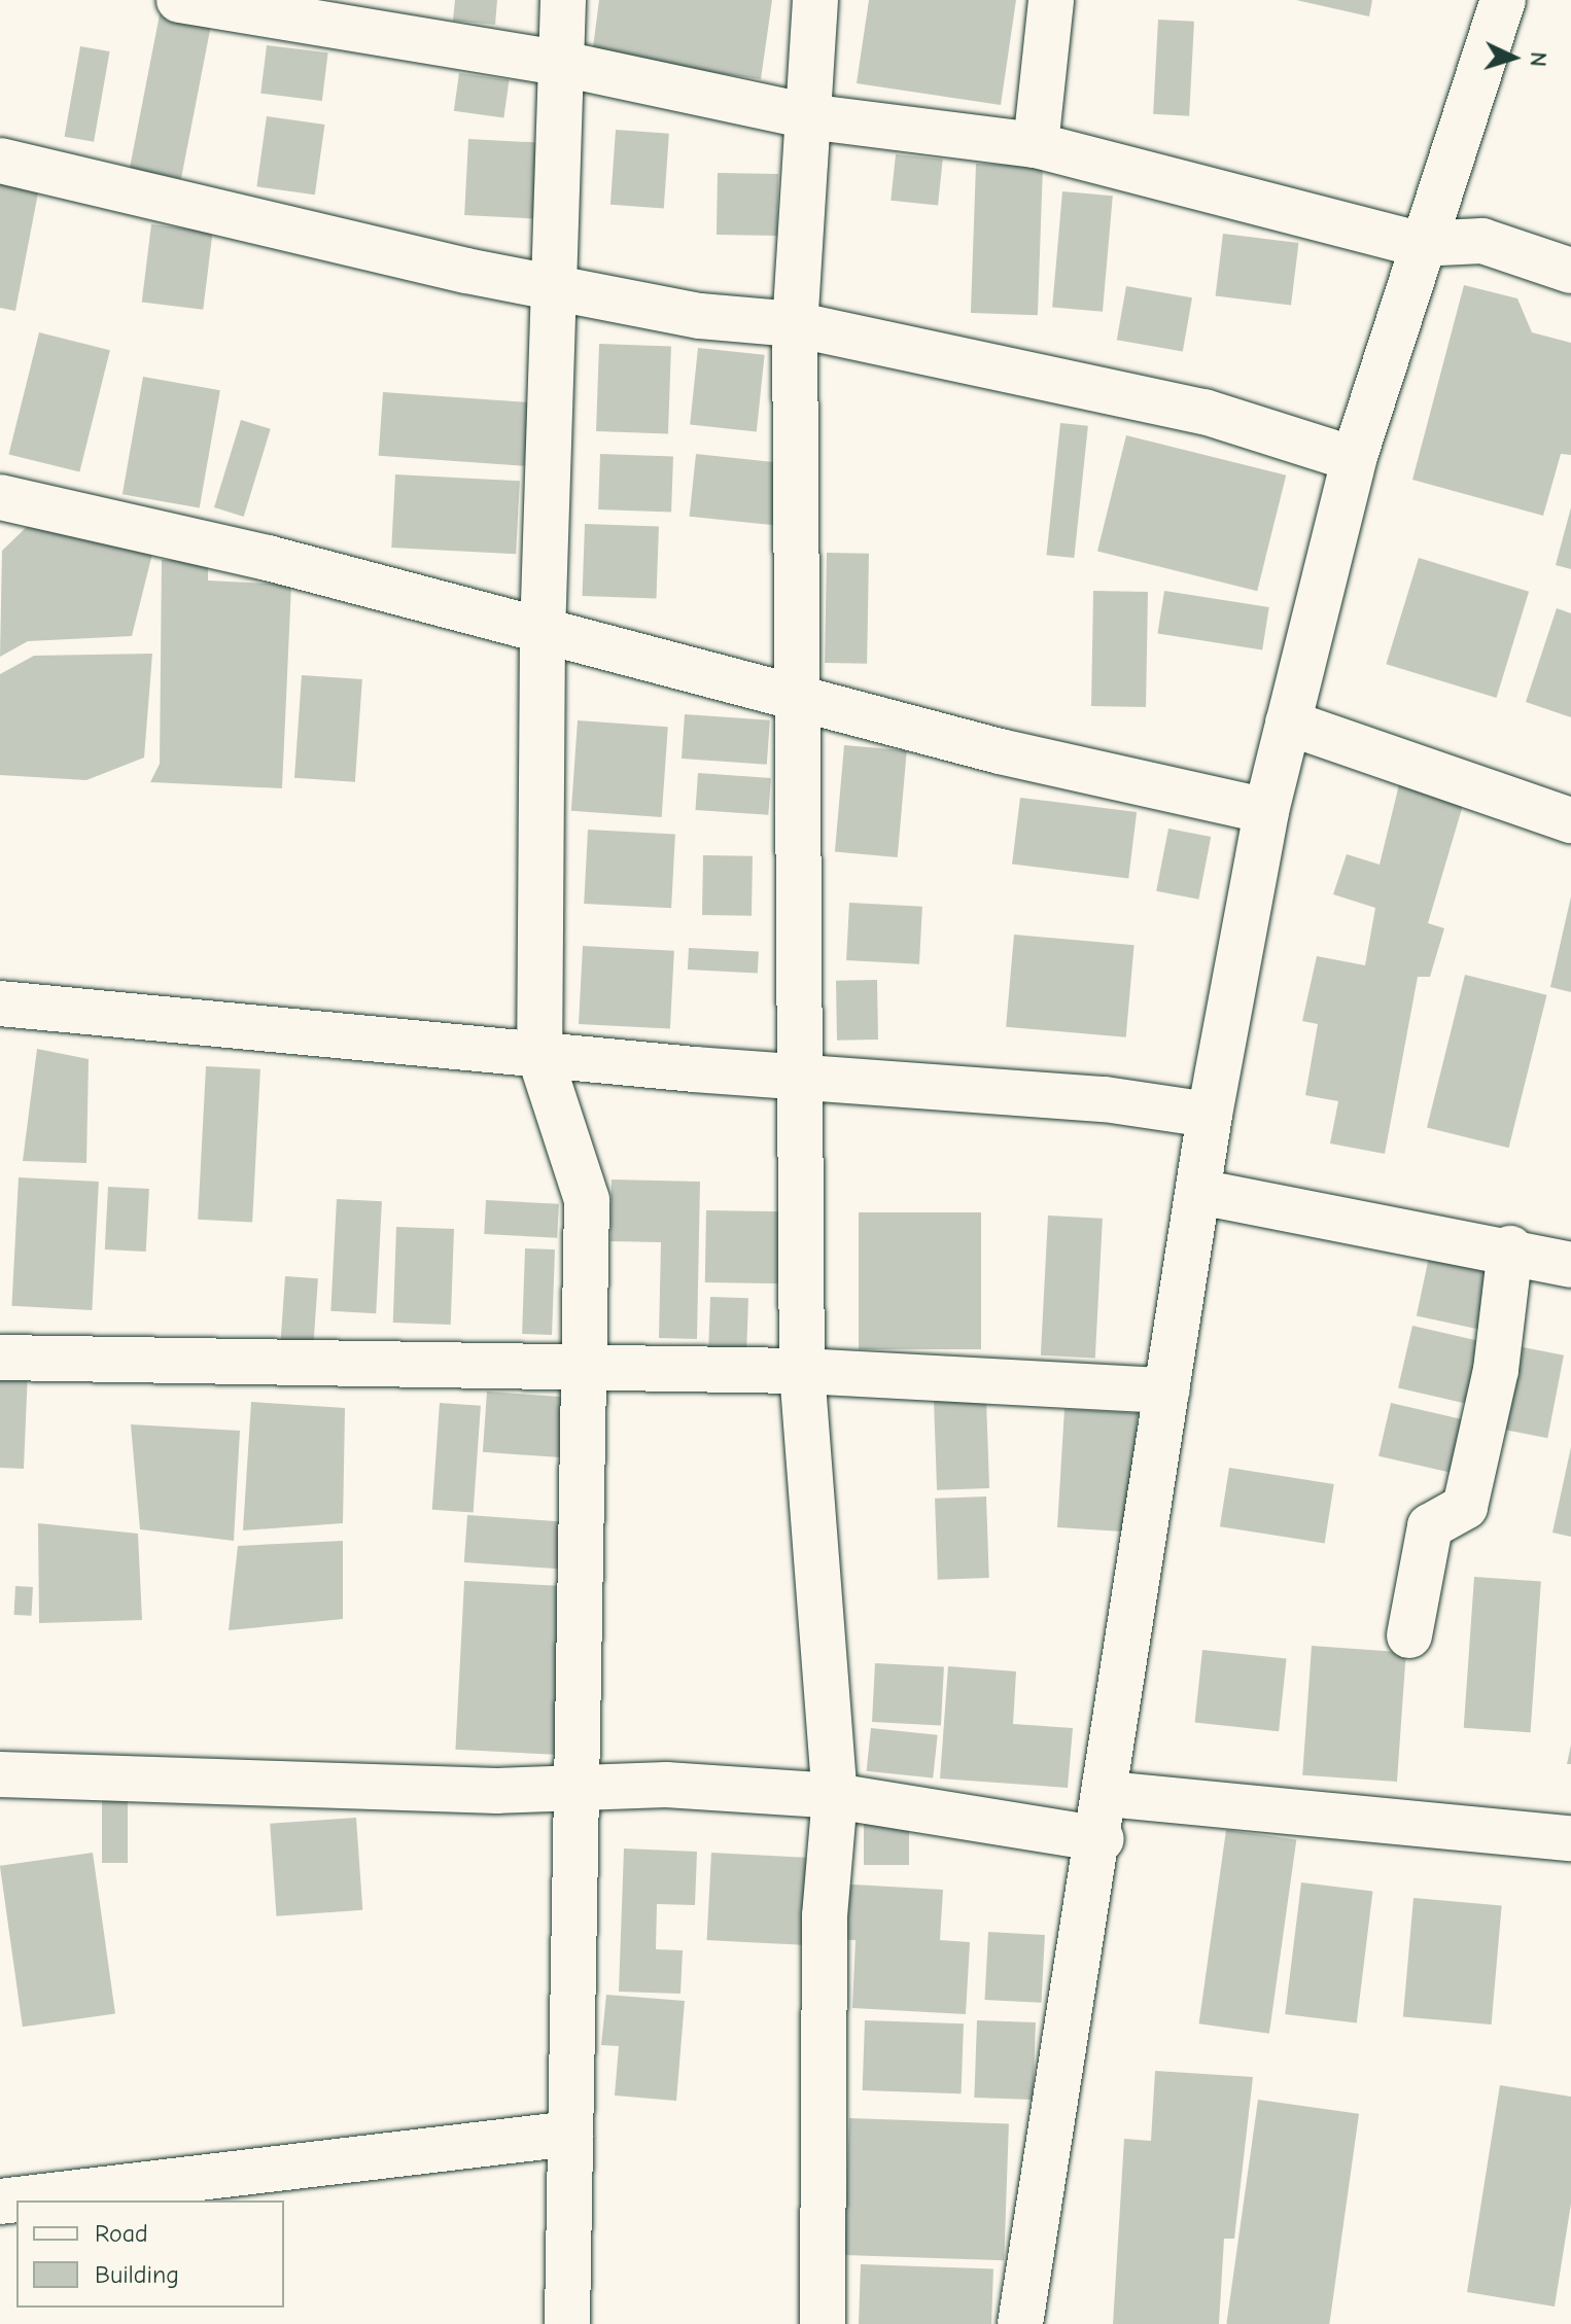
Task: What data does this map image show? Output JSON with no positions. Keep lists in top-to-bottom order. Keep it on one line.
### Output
{"legend":["Road","Building"],"north":"right"}
